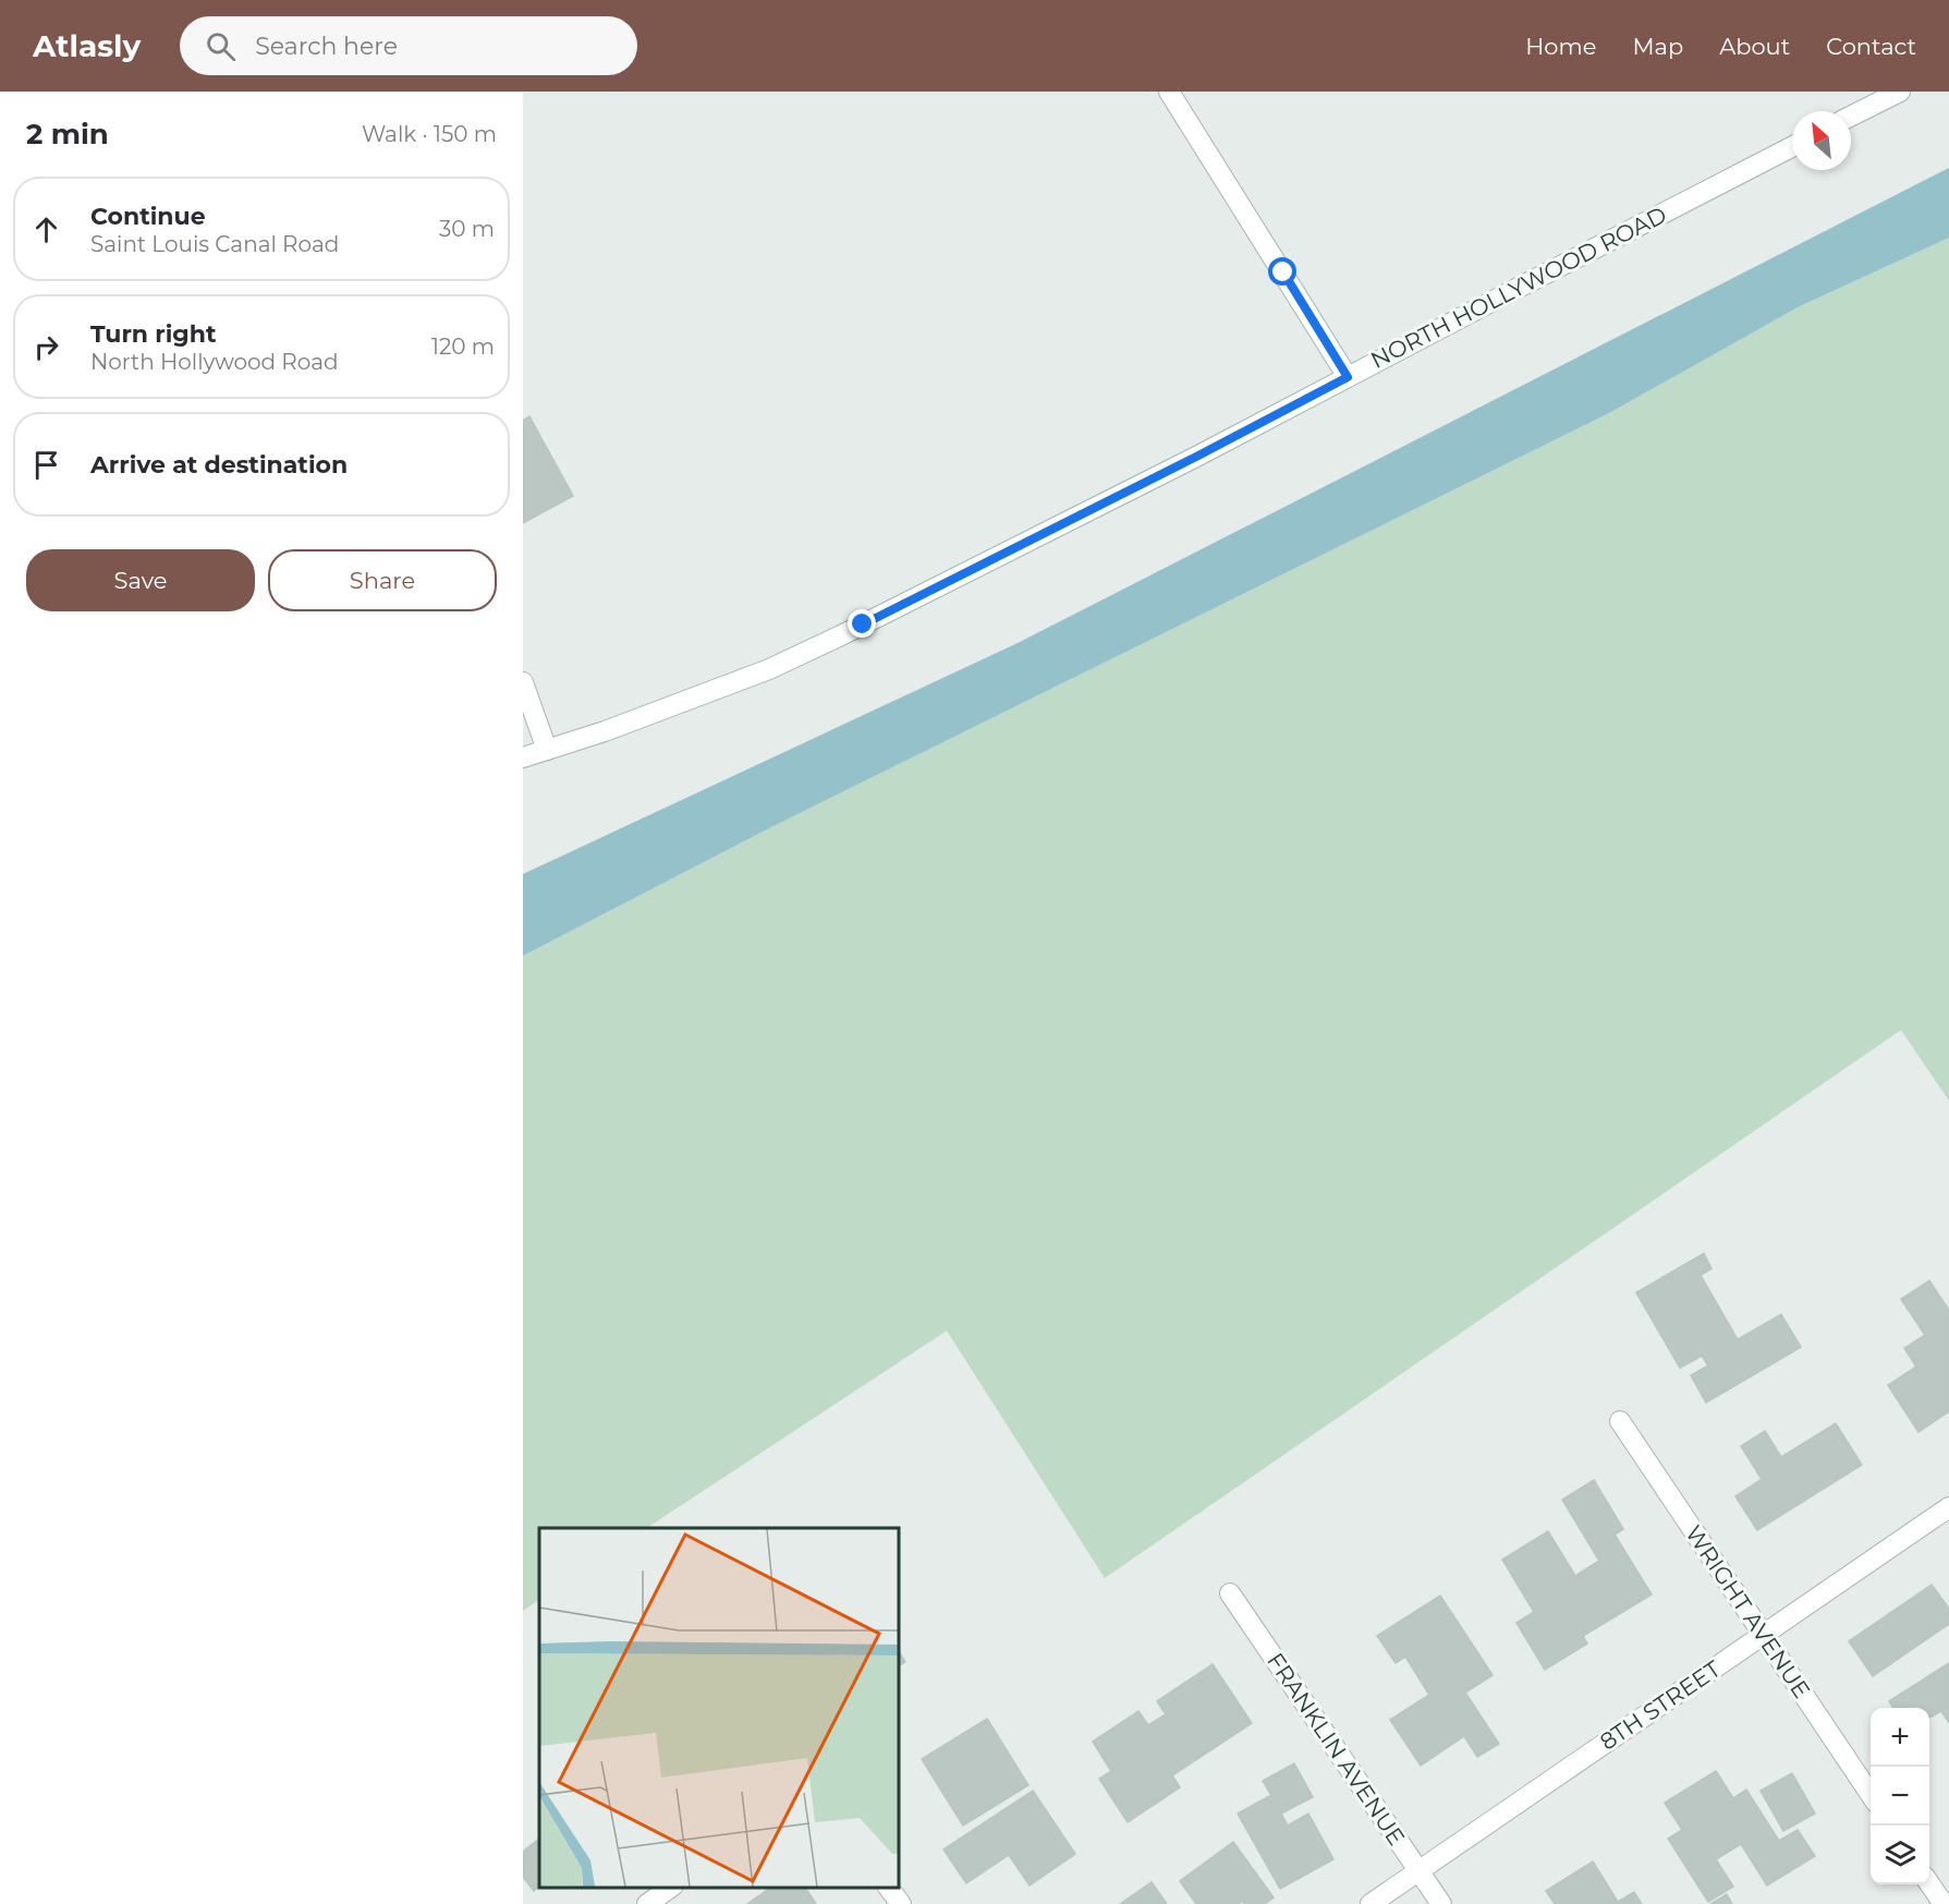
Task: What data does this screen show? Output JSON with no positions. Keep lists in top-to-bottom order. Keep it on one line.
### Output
{"streets":{"street":["NORTH HOLLYWOOD ROAD","WRIGHT AVENUE","8TH STREET","FRANKLIN AVENUE"]},"crossings":[["WRIGHT AVENUE","8TH STREET"],["8TH STREET","FRANKLIN AVENUE"]],"north":"top left","page":{"header":"Atlasly","search":"Search here","nav":["Home","Map","About","Contact"],"heading":["2 min","Walk · 150 m"],"list":[["Continue","Saint Louis Canal Road","30 m"],["Turn right","North Hollywood Road","120 m"],"Arrive at destination"],"buttons":["Save","Share"],"map_buttons":["+","−"]}}
